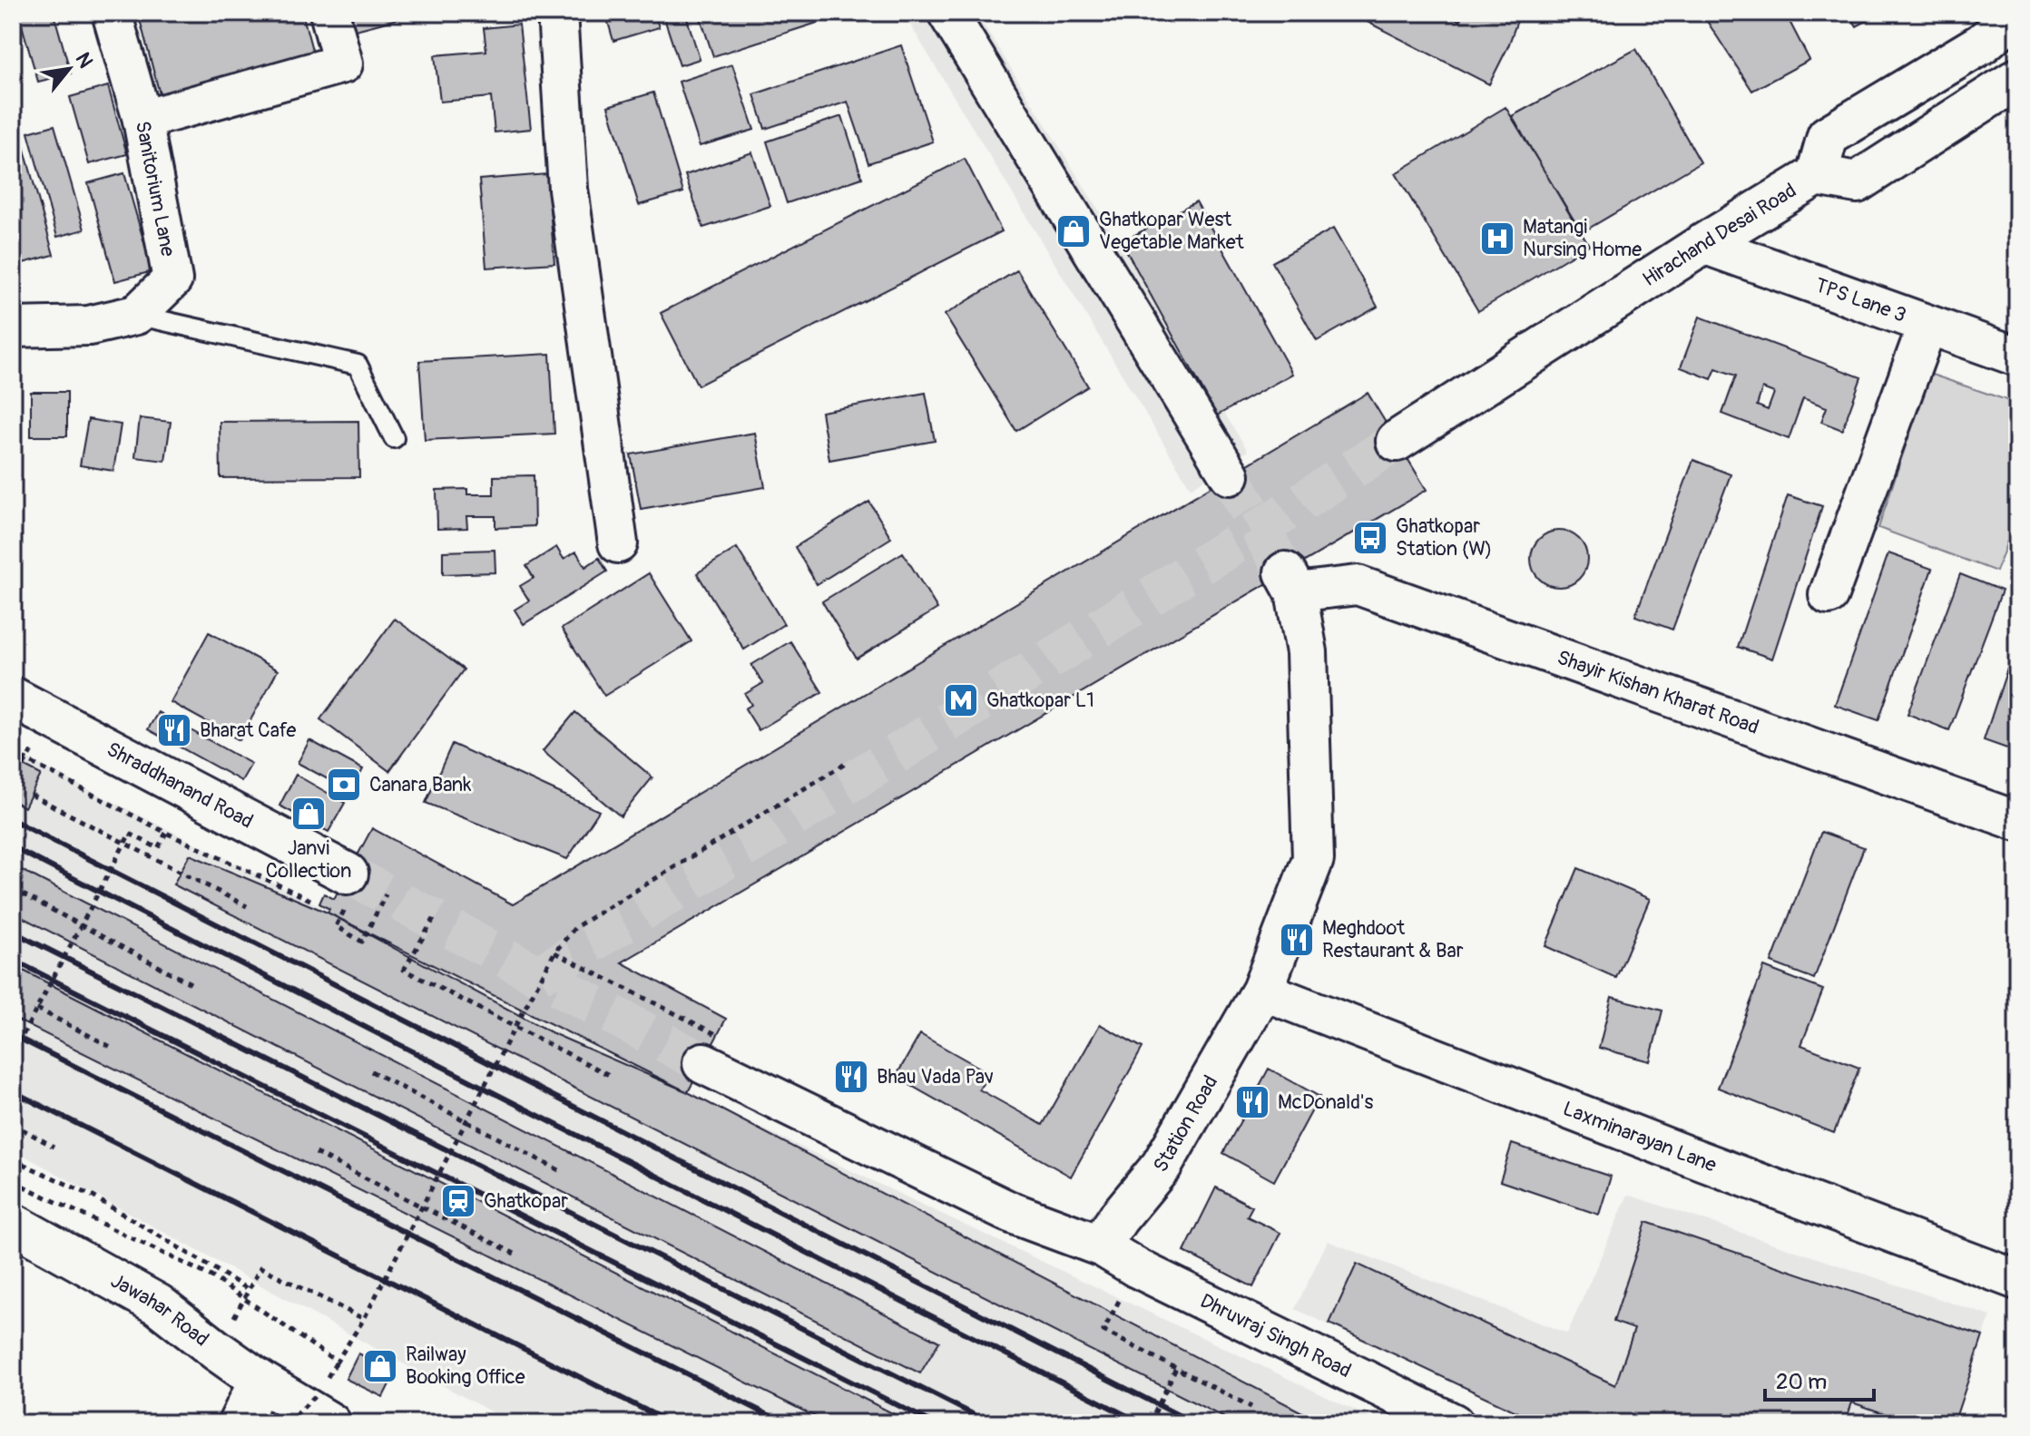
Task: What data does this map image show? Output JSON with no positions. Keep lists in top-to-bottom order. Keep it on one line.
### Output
{"streets":{"street":["Sanitorium Lane","Hirachand Desai Road","TPS Lane 3","Shayir Kishan Kharat Road","Shraddhanand Road","Station Road","Laxminarayan Lane","Jawahar Road","Dhruvraj Singh Road"]},"crossings":[["Hirachand Desai Road","TPS Lane 3"],["Shayir Kishan Kharat Road","Station Road"],["Station Road","Laxminarayan Lane"],["Station Road","Dhruvraj Singh Road"]],"places":{"shop":["Ghatkopar West Vegetable Market","Janvi Collection","Railway Booking Office"],"hospital":["Matangi Nursing Home"],"bus stop":["Ghatkopar Station (W)"],"metro station":["Ghatkopar L1"],"restaurant":["Bharat Cafe","Meghdoot Restaurant & Bar","Bhau Vada Pav","McDonald's"],"bank":["Canara Bank"],"station":["Ghatkopar"]},"scale_bar":"20 m","north":"top right"}
